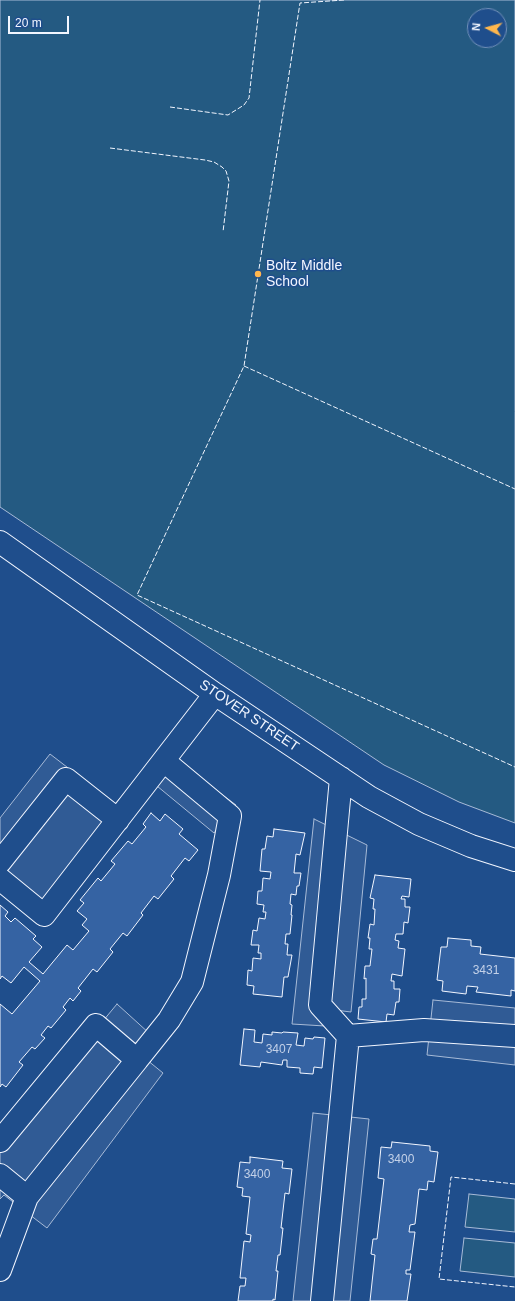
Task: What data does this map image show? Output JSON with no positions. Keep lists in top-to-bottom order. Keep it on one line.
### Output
{"streets":{"street":["STOVER STREET"]},"places":["Boltz Middle School"],"house_numbers":["3431","3407","3400","3400"],"scale_bar":"20 m","north":"left"}
